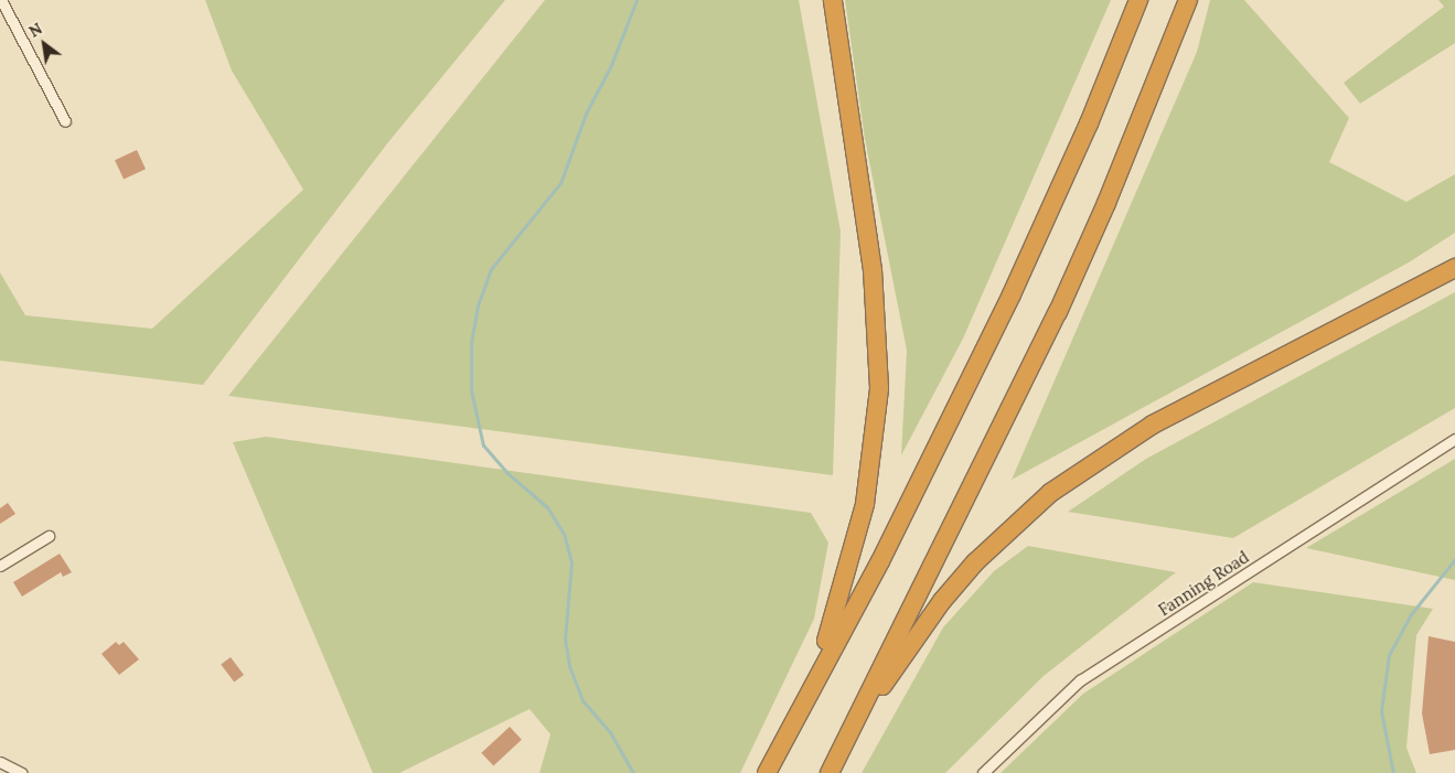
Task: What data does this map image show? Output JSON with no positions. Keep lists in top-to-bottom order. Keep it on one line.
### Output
{"streets":{"street":["Fanning Road"]},"north":"top left"}
